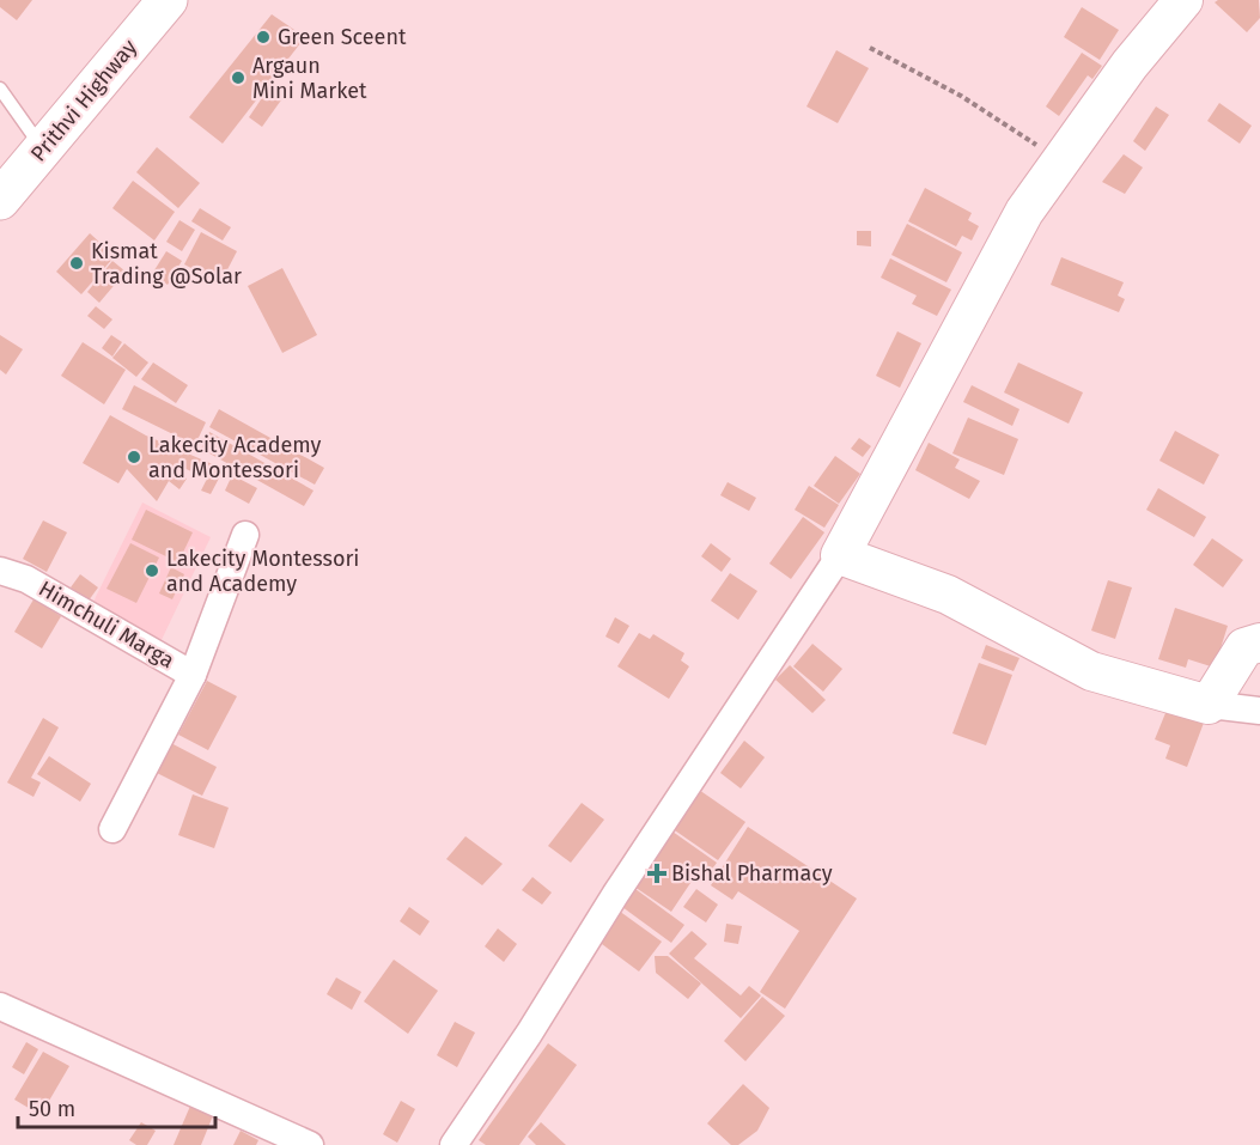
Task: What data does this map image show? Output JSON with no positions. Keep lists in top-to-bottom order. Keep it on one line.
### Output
{"streets":{"highway":["Prithvi Highway"],"street":["Himchuli Marga"]},"places":{"other":["Green Sceent","Argaun Mini Market","Kismat Trading @Solar","Lakecity Academy and Montessori","Lakecity Montessori and Academy"],"health":["Bishal Pharmacy"]},"scale_bar":"50 m"}
